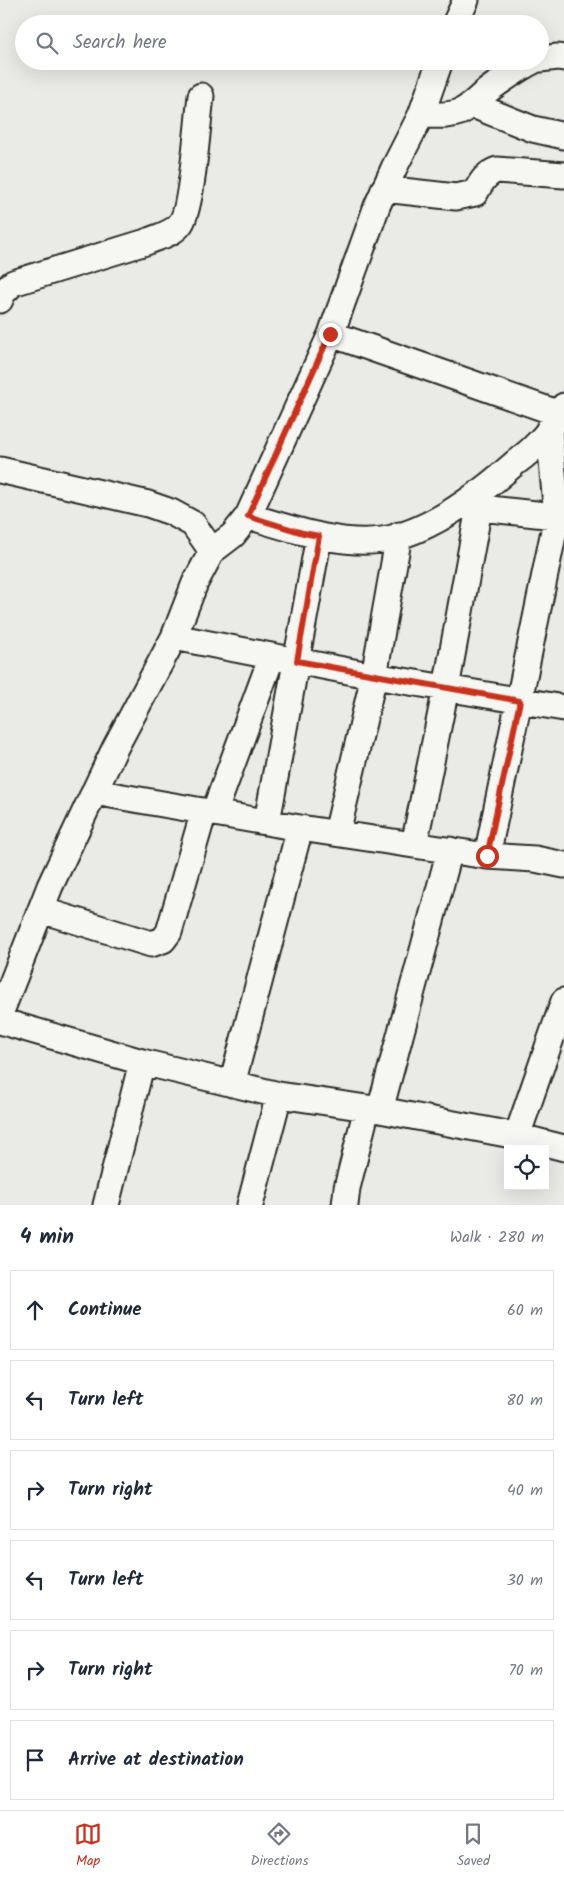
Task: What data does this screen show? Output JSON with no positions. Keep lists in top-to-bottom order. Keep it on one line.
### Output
{"page":{"search":"Search here","heading":["4 min","Walk · 280 m"],"list":[["Continue","60 m"],["Turn left","80 m"],["Turn right","40 m"],["Turn left","30 m"],["Turn right","70 m"],"Arrive at destination"],"nav":["Map","Directions","Saved"]}}
